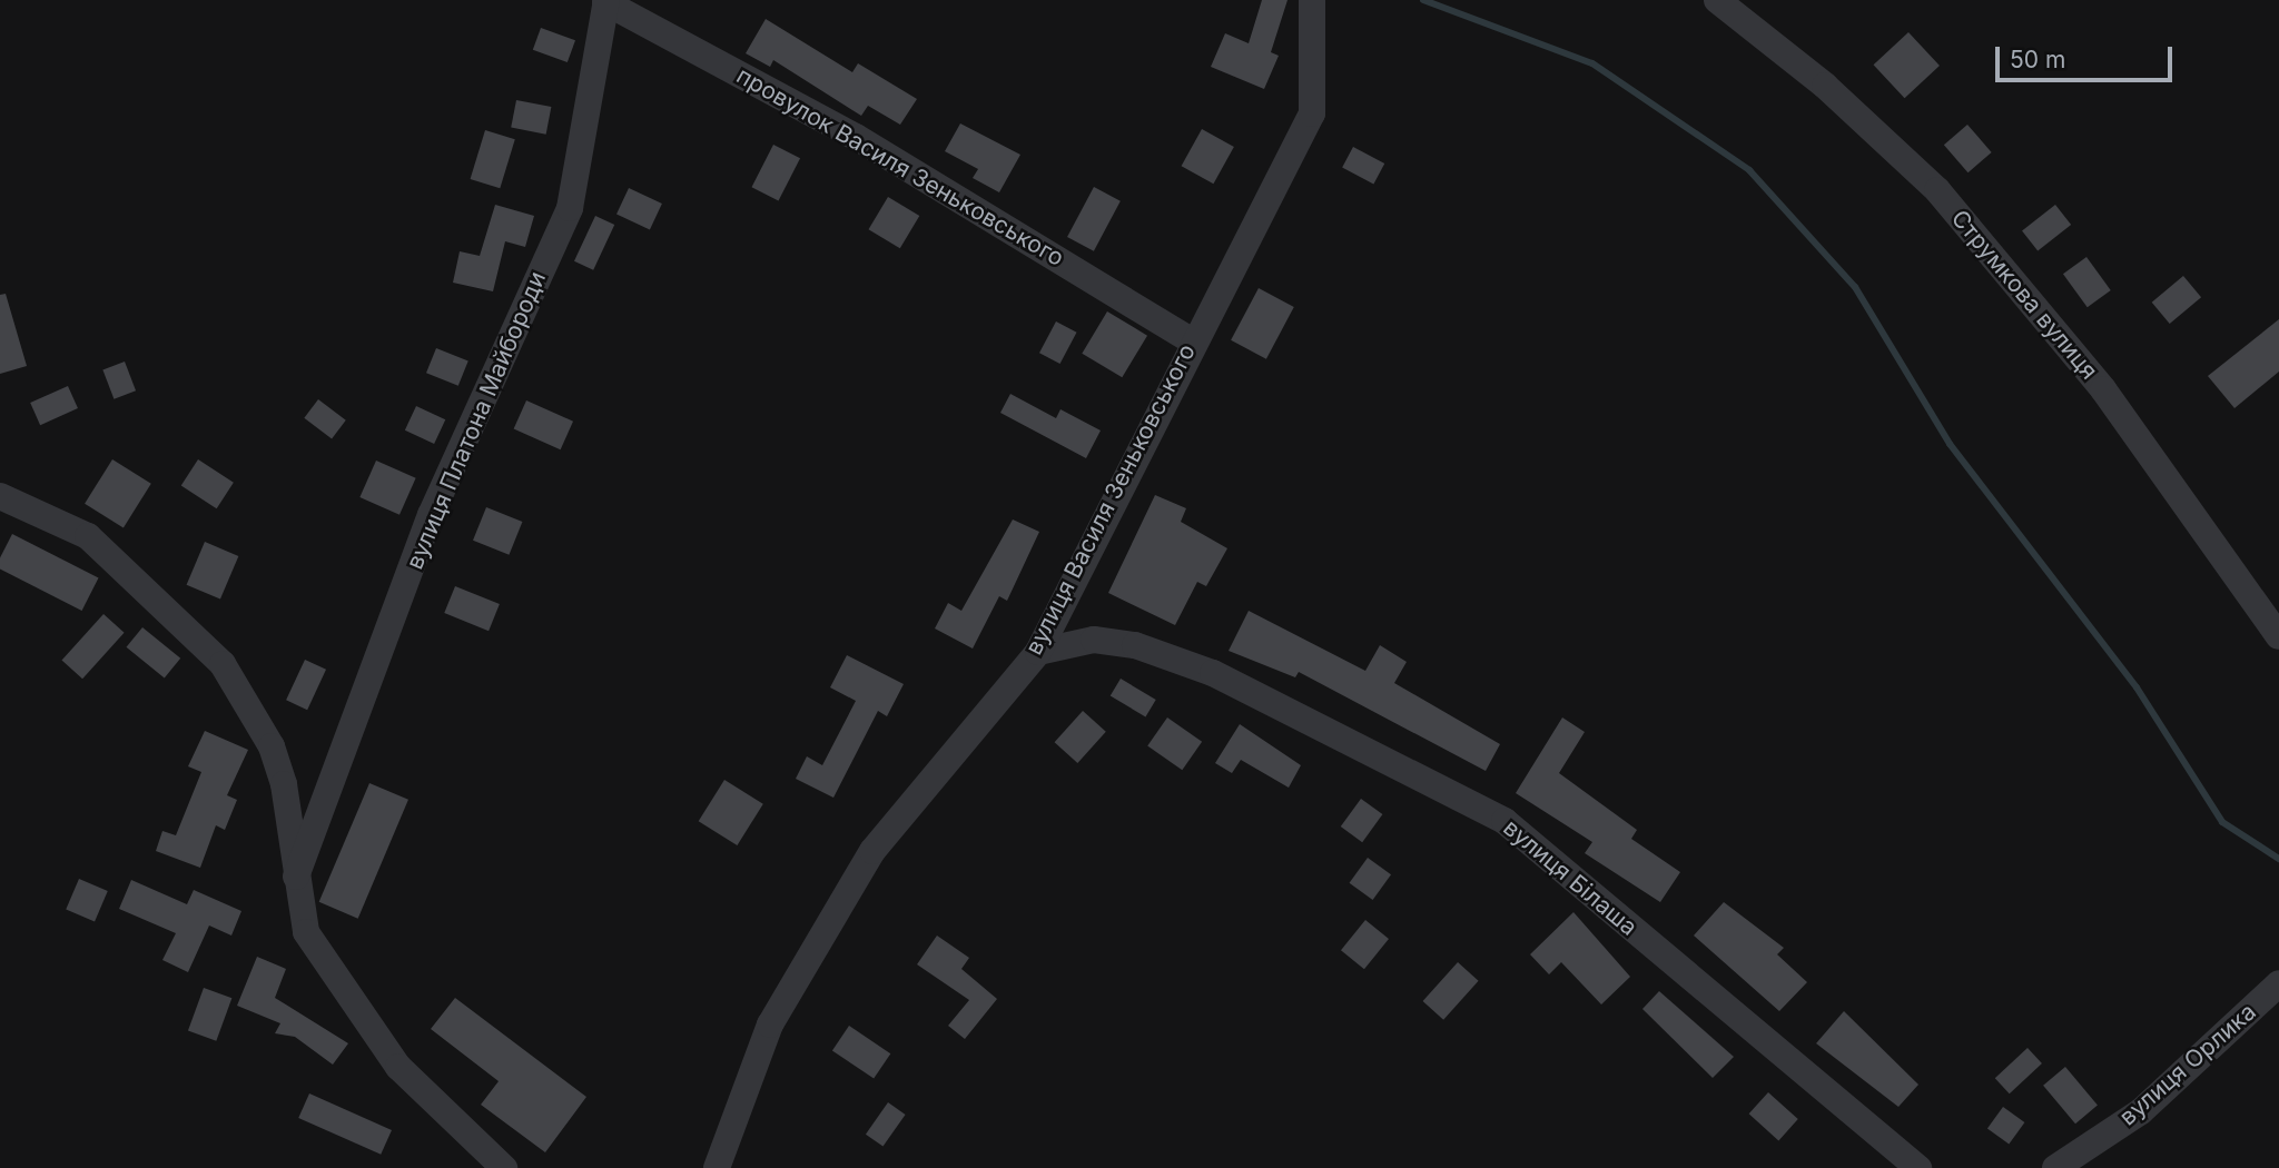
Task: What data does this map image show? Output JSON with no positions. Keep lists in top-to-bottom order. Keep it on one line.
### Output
{"streets":{"street":["провулок Василя Зеньковського","Струмкова вулиця","вулиця Платона Майбороди","вулиця Василя Зеньковського","вулиця Білаша","вулиця Орлика"]},"crossings":[["провулок Василя Зеньковського","вулиця Платона Майбороди"],["провулок Василя Зеньковського","вулиця Василя Зеньковського"],["вулиця Василя Зеньковського","вулиця Білаша"]],"scale_bar":"50 m"}
